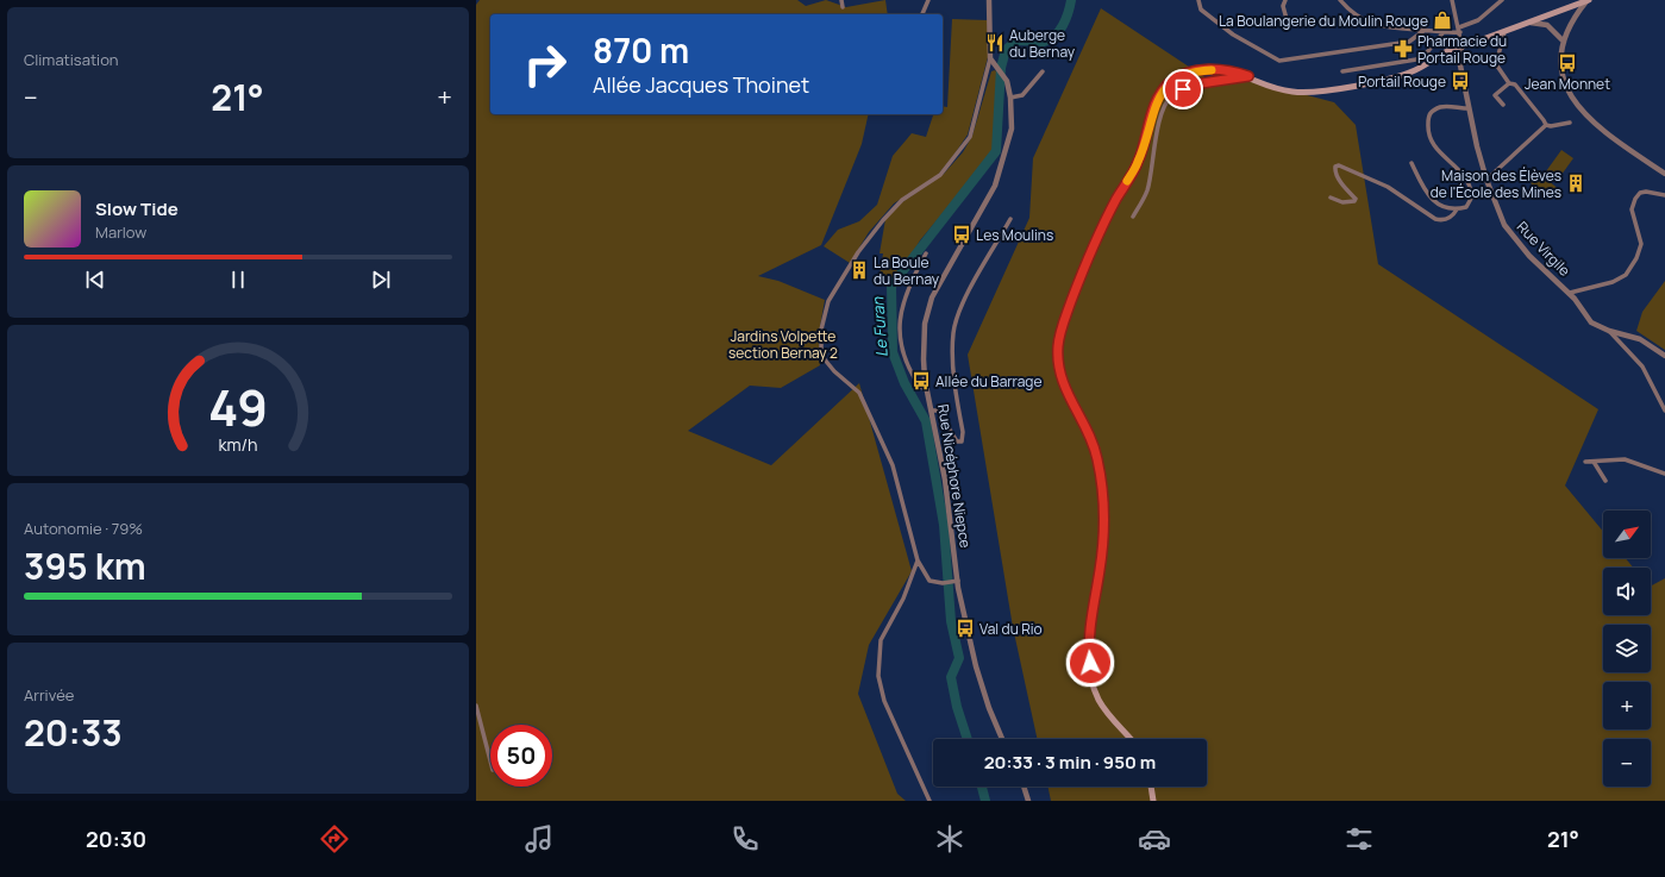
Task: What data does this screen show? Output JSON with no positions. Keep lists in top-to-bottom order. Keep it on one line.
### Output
{"streets":{"street":["Rue Virgile","Rue Nicéphore Niepce"]},"water":["Le Furan"],"parks":["Jardins Volpette section Bernay 2"],"places":{"shop":["La Boulangerie du Moulin Rouge"],"restaurant":["Auberge du Bernay"],"pharmacy":["Pharmacie du Portail Rouge"],"bus stop":["Jean Monnet","Portail Rouge","Les Moulins","Allée du Barrage","Val du Rio"],"building":["Maison des Élèves de l'École des Mines","La Boule du Bernay"]},"north":"top right","page":{"tile":["Climatisation",["Autonomie · 79%","395 km"],["Arrivée","20:33"]],"turn":["870 m","Allée Jacques Thoinet"],"heat":["−","21°","+"],"song":["Slow Tide","Marlow"],"map_buttons":["+","−"],"limit":"50","trip":"20:33 · 3 min · 950 m","tabs":["20:30","21°"],"gauge":["49","km/h"]}}
